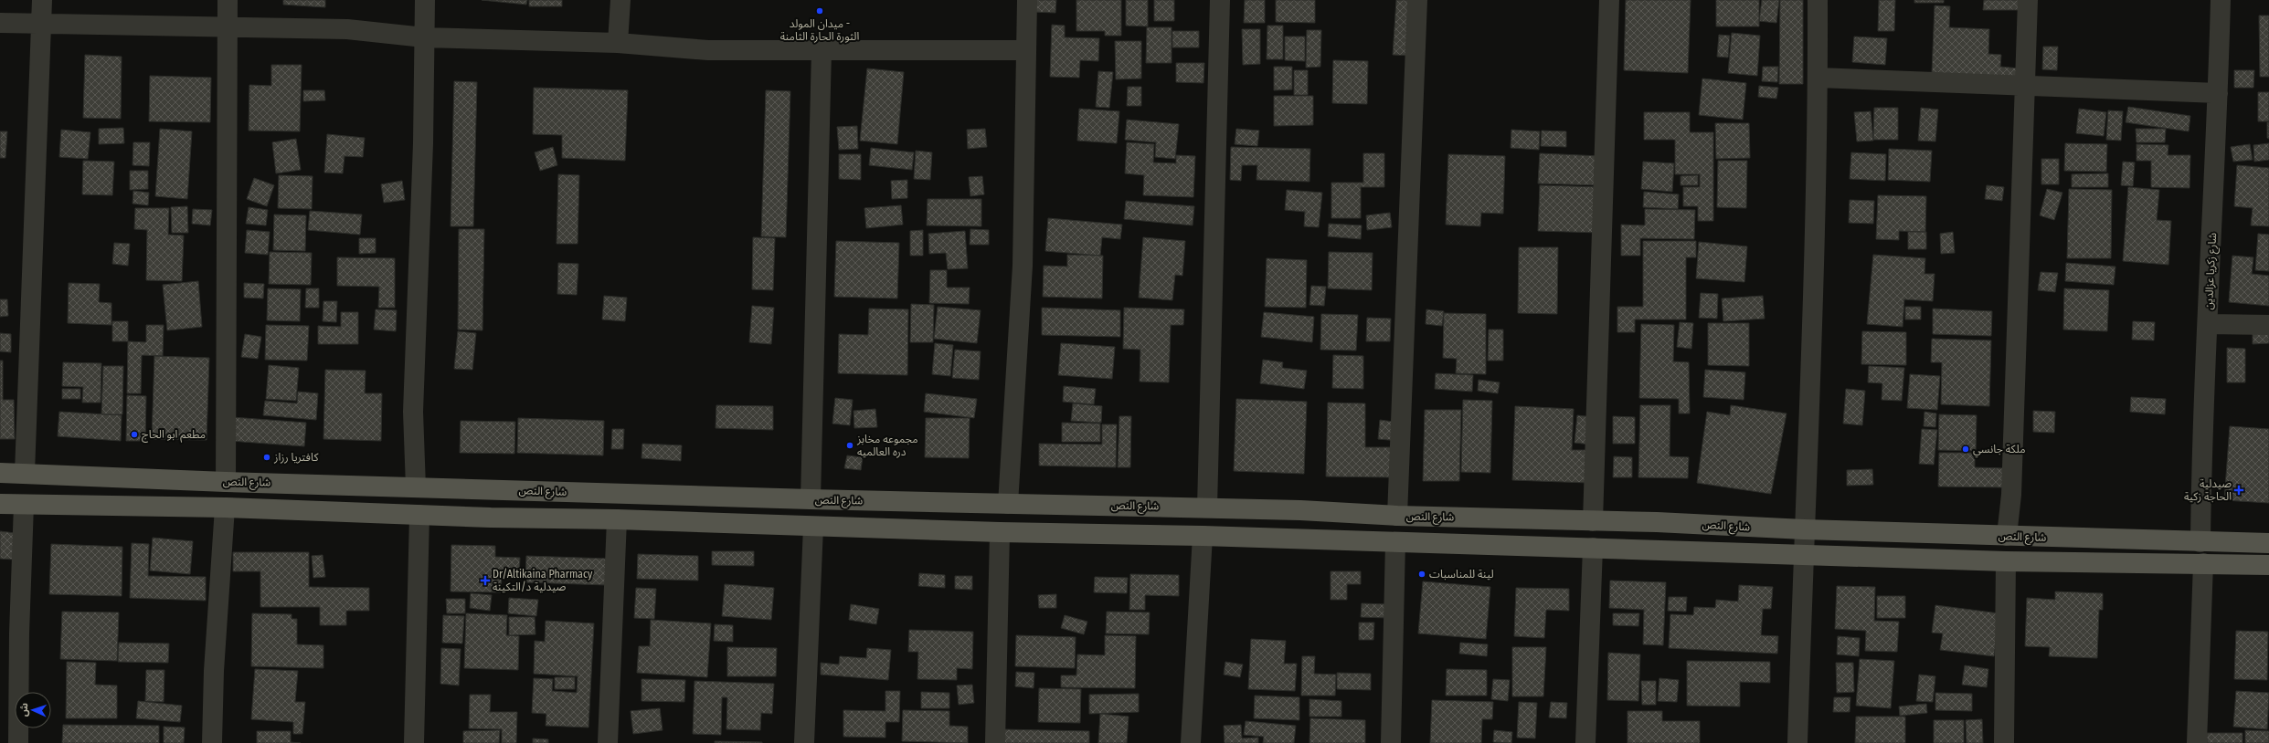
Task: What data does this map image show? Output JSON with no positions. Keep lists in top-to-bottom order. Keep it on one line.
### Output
{"streets":{"main road":["شارع النص"],"street":["شارع زكريا عزالدين"]},"crossings":[["شارع زكريا عزالدين","شارع النص"]],"places":{"other":["ميدان المولد - الثورة الحارة الثامنة","مطعم ابو الحاج","مجموعه مخابز دره العالميه","ملكة جانسي","كافتريا رزاز","لينة للمناسبات"],"health":["صيدلية الحاجة زكية","Dr/Altikaina Pharmacy صيدلية د/التكينة"]},"north":"left"}
